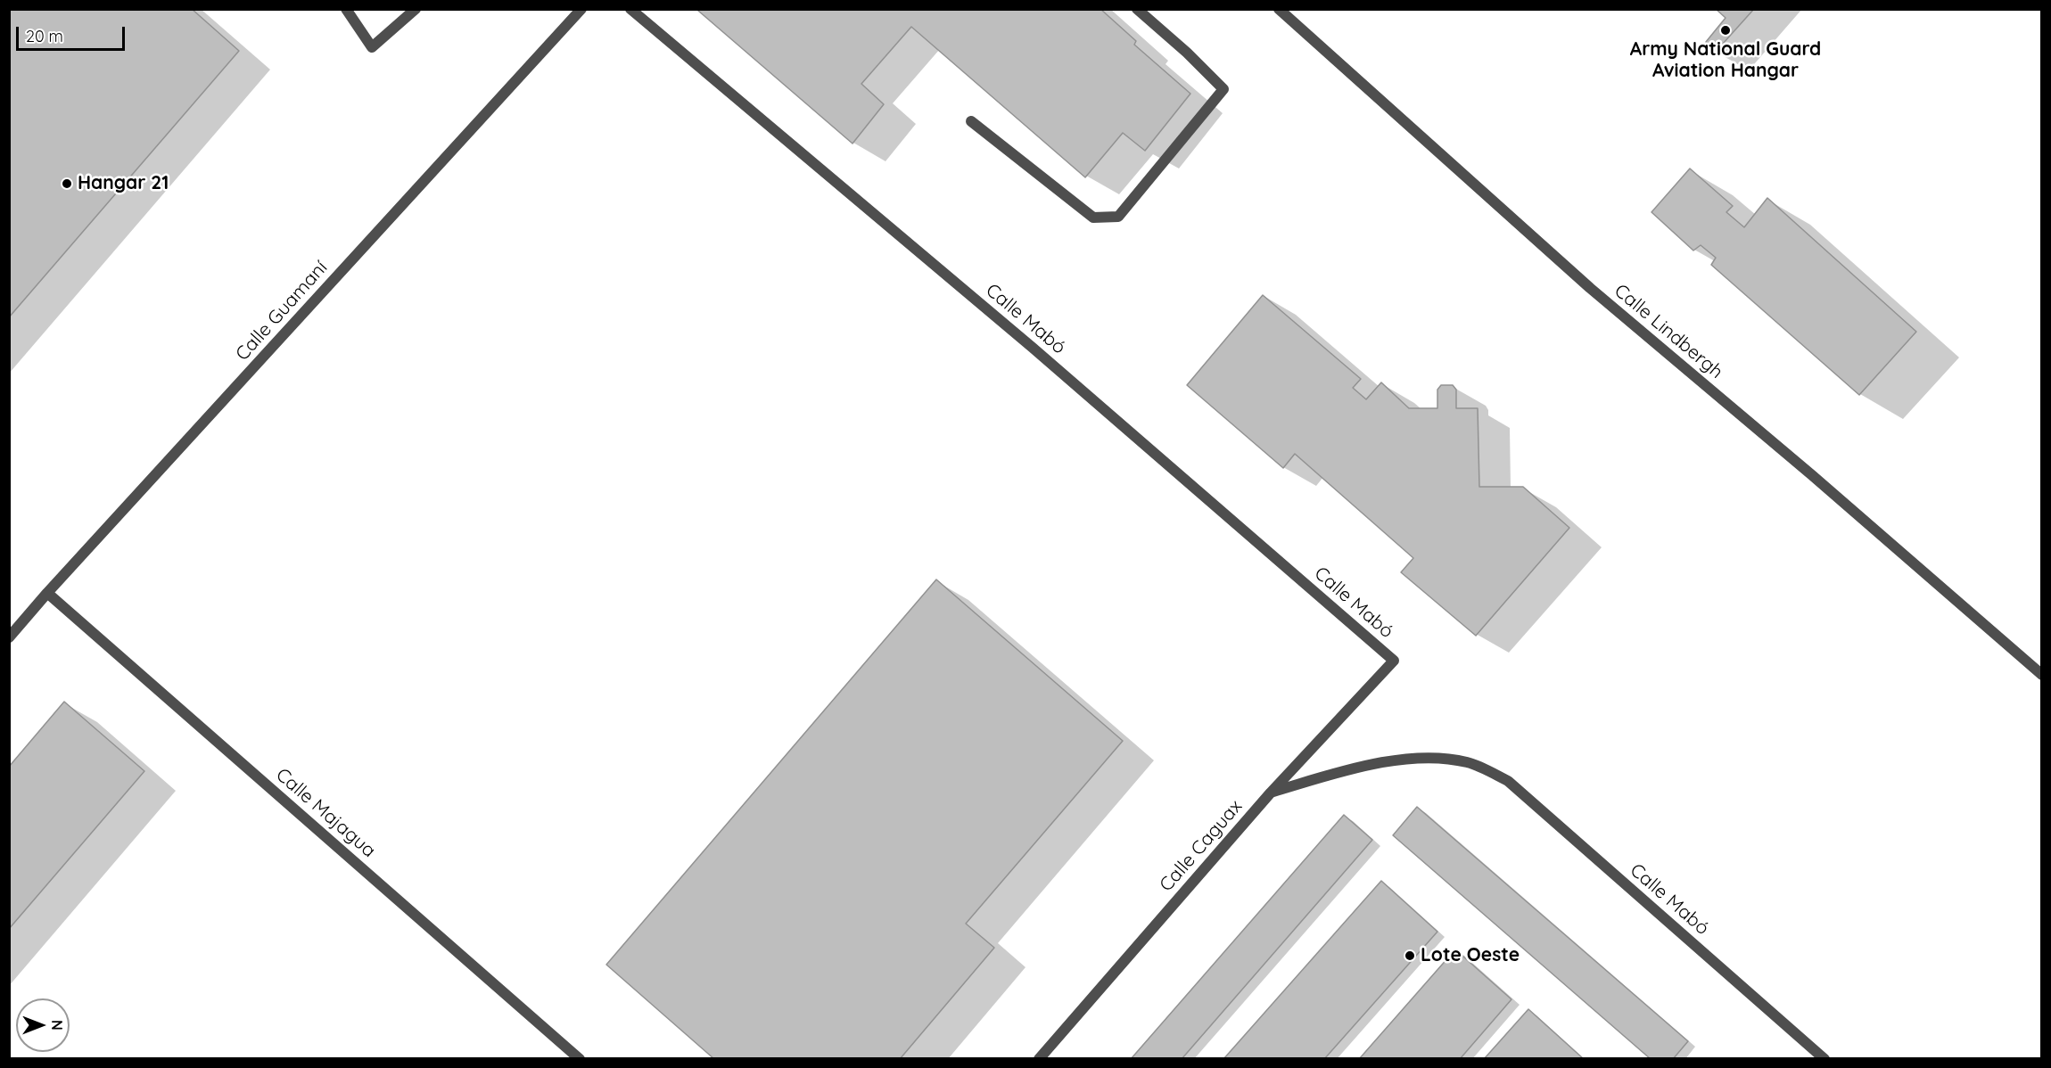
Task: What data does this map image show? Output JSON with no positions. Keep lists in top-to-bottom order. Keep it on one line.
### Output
{"streets":{"street":["Calle Guamaní","Calle Mabó","Calle Lindbergh","Calle Majagua","Calle Caguax"]},"crossings":[["Calle Guamaní","Calle Majagua"],["Calle Mabó","Calle Caguax"]],"places":["Army National Guard Aviation Hangar","Hangar 21","Lote Oeste"],"scale_bar":"20 m","north":"right"}
